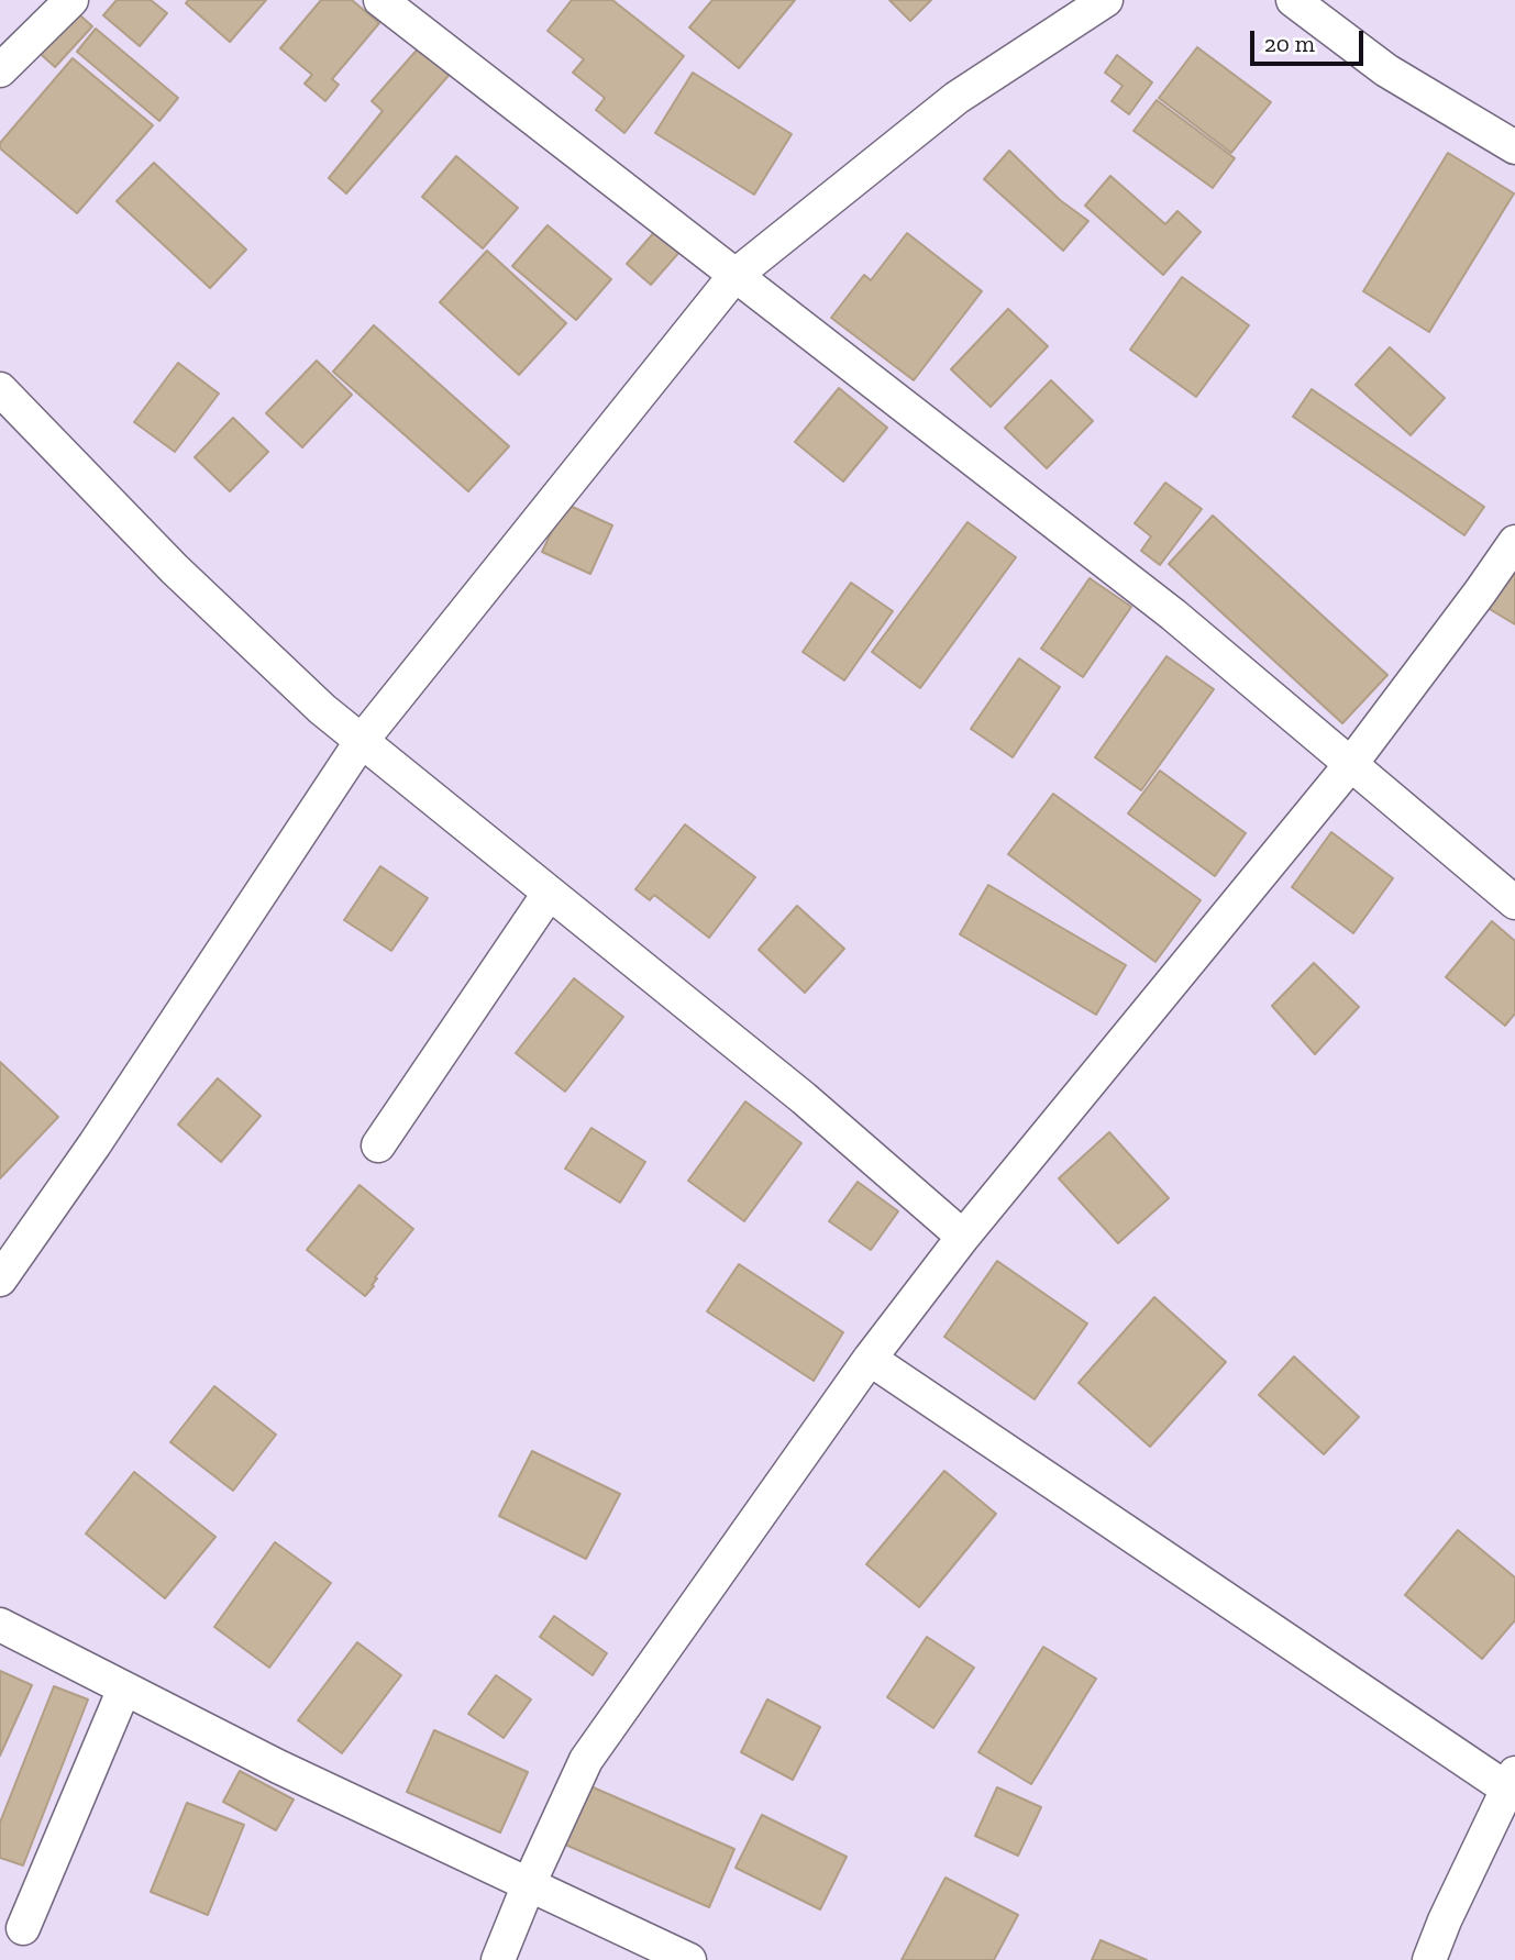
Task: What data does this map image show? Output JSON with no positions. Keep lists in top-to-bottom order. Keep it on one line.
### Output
{"scale_bar":"20 m"}
